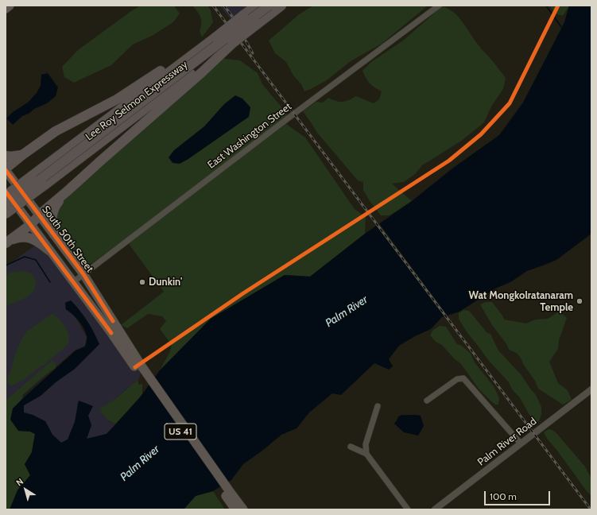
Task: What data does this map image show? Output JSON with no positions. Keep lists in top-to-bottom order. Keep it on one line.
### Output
{"streets":{"highway":["Lee Roy Selmon Expressway"],"main road":["South 50th Street","US 41"],"street":["East Washington Street","Palm River Road"]},"crossings":[["East Washington Street","South 50th Street"]],"water":["Palm River"],"places":["Dunkin'","Wat Mongkolratanaram Temple"],"scale_bar":"100 m","north":"top left"}
